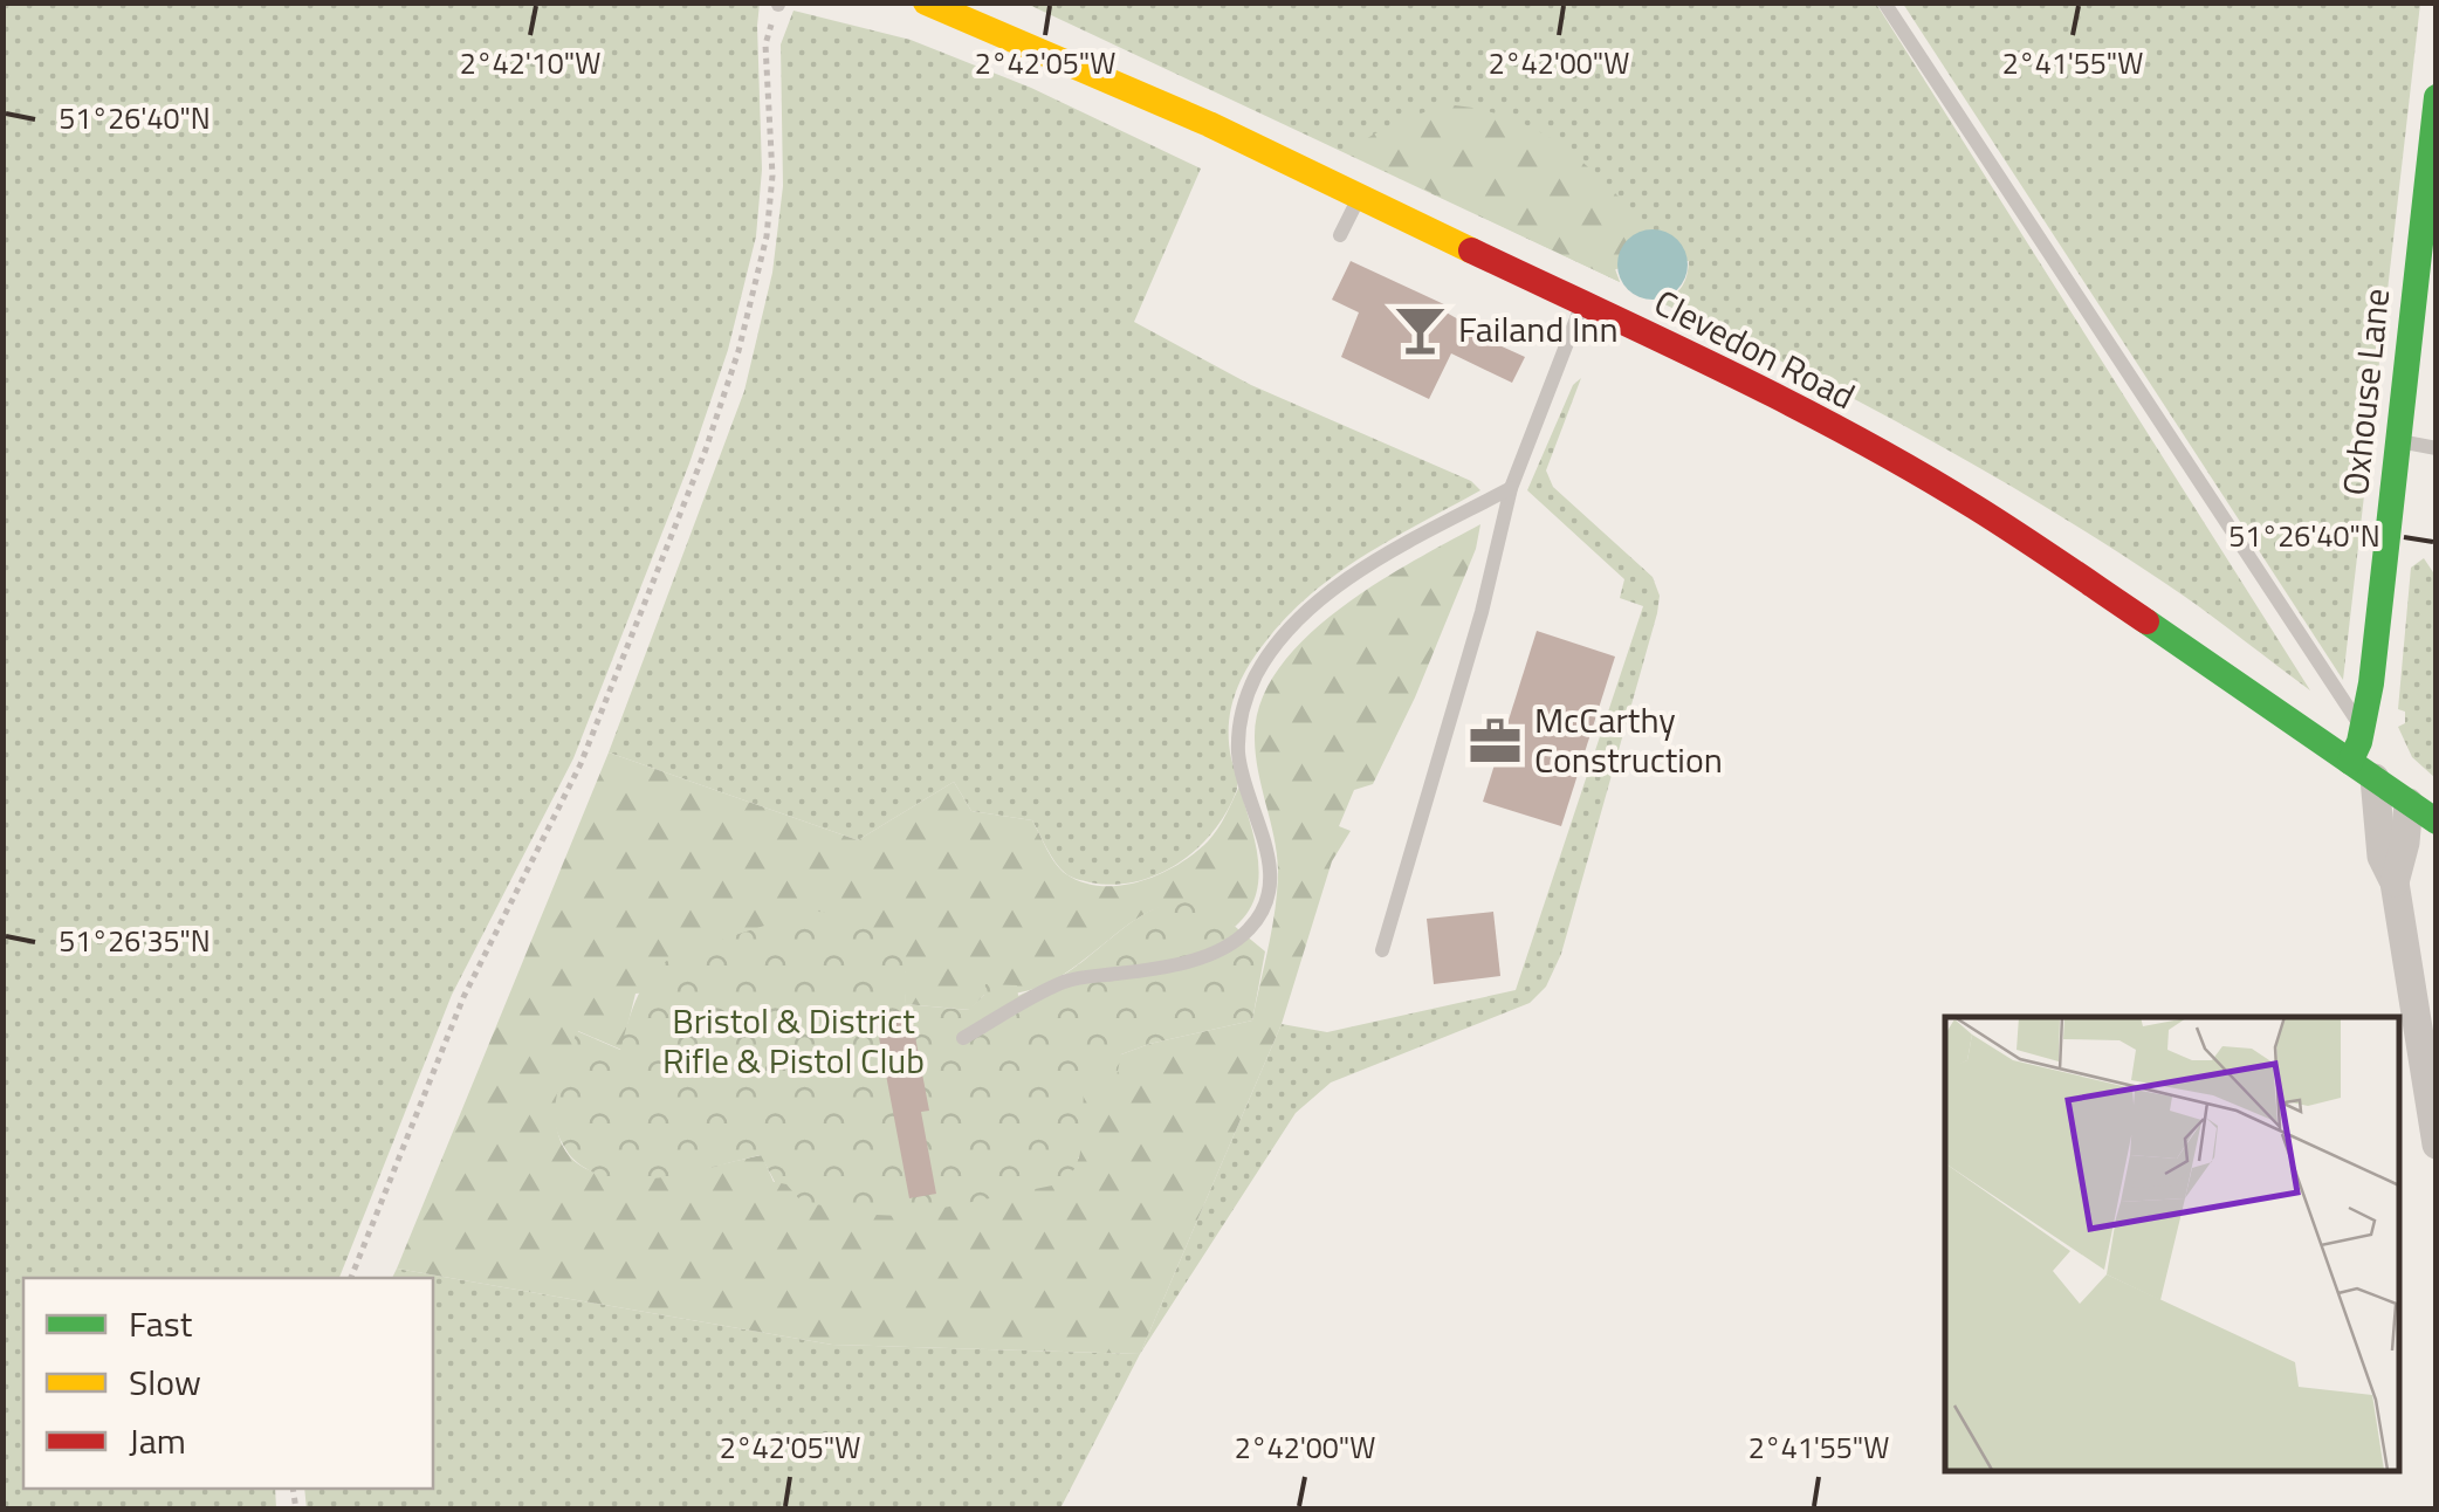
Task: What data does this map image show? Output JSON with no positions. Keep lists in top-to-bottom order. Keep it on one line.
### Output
{"streets":{"main road":["Clevedon Road","Oxhouse Lane"]},"crossings":[["Clevedon Road","Oxhouse Lane"]],"parks":["Bristol & District Rifle & Pistol Club"],"places":{"bar":["Failand Inn"],"office":["McCarthy Construction"]},"legend":["Fast","Slow","Jam"],"coordinates":["2°42'10\"W","2°42'05\"W","2°42'00\"W","2°41'55\"W","51°26'40\"N","51°26'35\"N"]}
